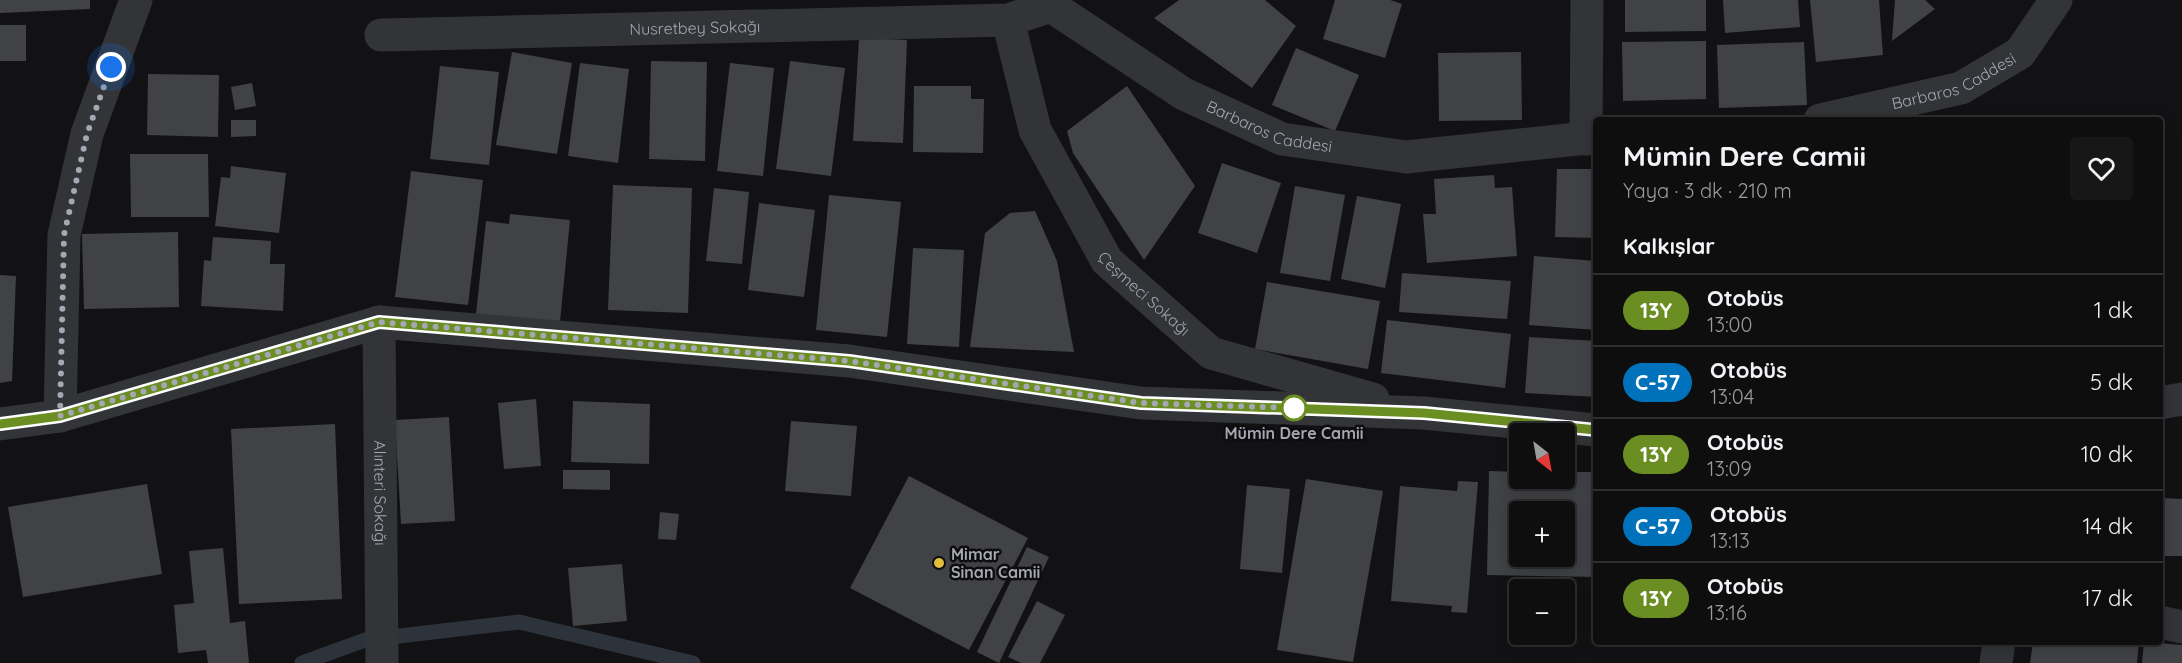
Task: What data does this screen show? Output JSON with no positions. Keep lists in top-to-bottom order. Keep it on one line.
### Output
{"streets":{"street":["Nusretbey Sokağı","Barbaros Caddesi","Çeşmeci Sokağı","Alınteri Sokağı"]},"crossings":[["Nusretbey Sokağı","Barbaros Caddesi"],["Nusretbey Sokağı","Çeşmeci Sokağı"],["Barbaros Caddesi","Çeşmeci Sokağı"]],"places":["Mümin Dere Camii","Mimar Sinan Camii"],"lines":["bus line 13Y"],"north":"bottom right","page":{"heading":[["Mümin Dere Camii","Yaya · 3 dk · 210 m"],"Kalkışlar"],"list":[{"mark":"13Y","name":"Otobüs","note":"13:00","value":"1 dk"},{"mark":"C-57","name":"Otobüs","note":"13:04","value":"5 dk"},{"mark":"13Y","name":"Otobüs","note":"13:09","value":"10 dk"},{"mark":"C-57","name":"Otobüs","note":"13:13","value":"14 dk"},{"mark":"13Y","name":"Otobüs","note":"13:16","value":"17 dk"}],"map_buttons":["+","−"]}}
